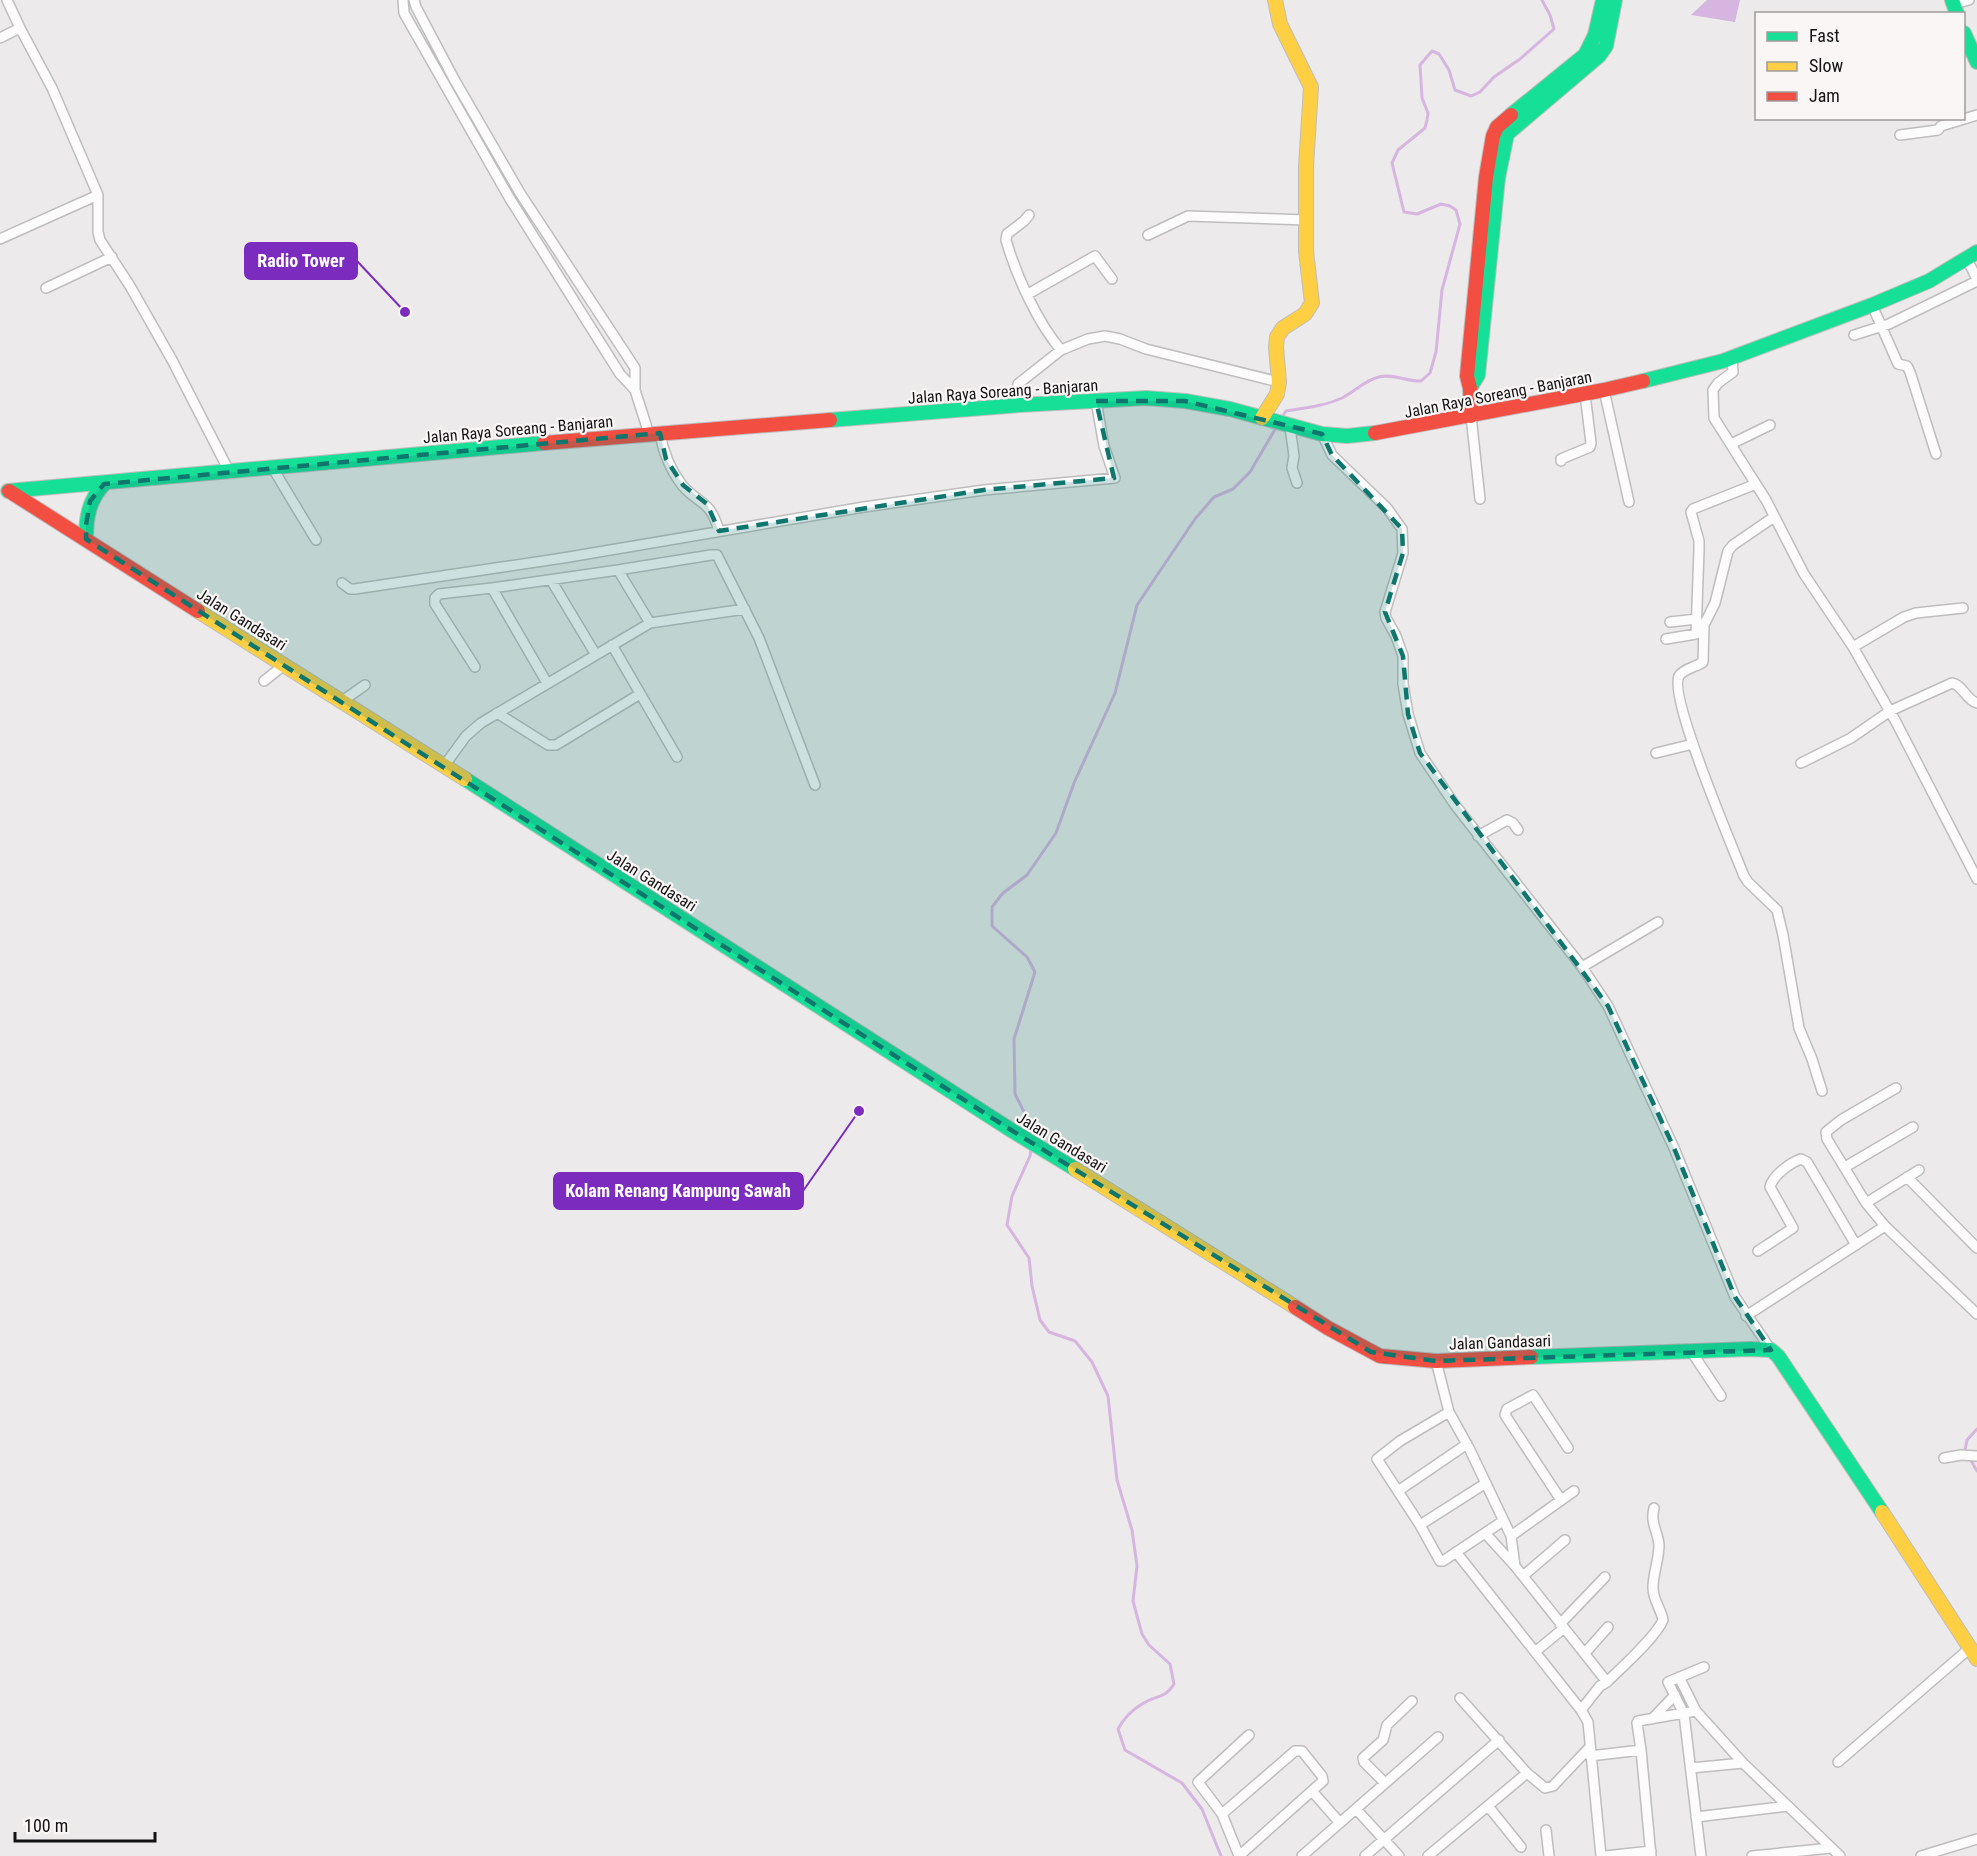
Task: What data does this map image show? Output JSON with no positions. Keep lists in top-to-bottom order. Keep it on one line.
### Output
{"streets":{"street":["Jalan Raya Soreang - Banjaran","Jalan Gandasari"]},"crossings":[["Jalan Raya Soreang - Banjaran","Jalan Gandasari"]],"places":["Radio Tower","Kolam Renang Kampung Sawah"],"legend":["Fast","Slow","Jam"],"scale_bar":"100 m"}
